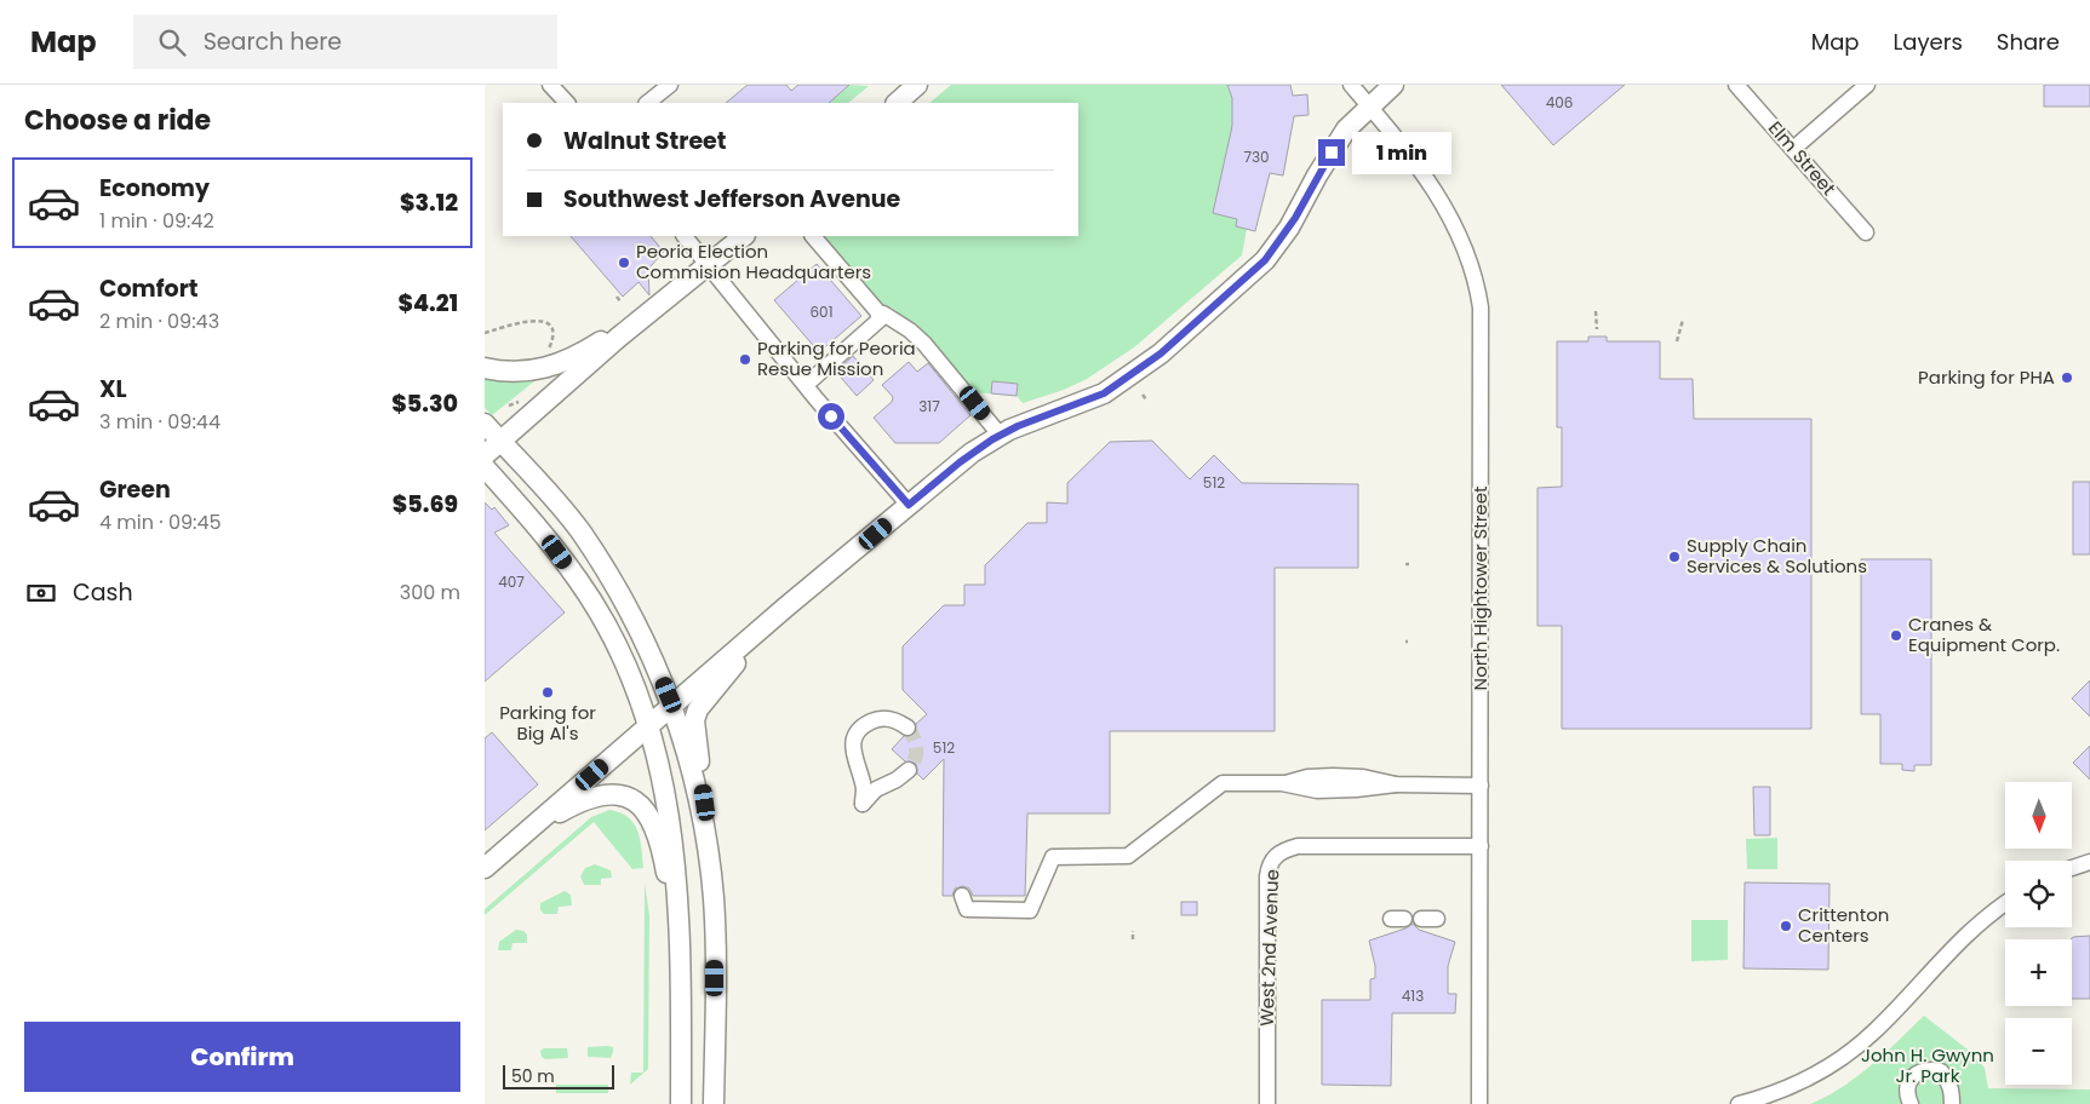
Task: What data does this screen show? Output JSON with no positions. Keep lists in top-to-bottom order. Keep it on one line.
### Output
{"streets":{"street":["Elm Street","North Hightower Street","West 2nd Avenue"]},"crossings":[["North Hightower Street","West 2nd Avenue"]],"parks":["John H. Gwynn Jr. Park"],"places":["Peoria Election Commision Headquarters","Parking for Peoria Resue Mission","Parking for PHA","Supply Chain Services & Solutions","Cranes & Equipment Corp.","Parking for Big Al's","Crittenton Centers"],"house_numbers":["406","730","601","317","512","407","512","413"],"scale_bar":"50 m","north":"bottom","page":{"header":"Map","search":"Search here","nav":["Map","Layers","Share"],"heading":"Choose a ride","banner":["Walnut Street","Southwest Jefferson Avenue"],"bubble":"1 min","list":[{"name":"Economy","note":"1 min · 09:42","value":"$3.12"},{"name":"Comfort","note":"2 min · 09:43","value":"$4.21"},{"name":"XL","note":"3 min · 09:44","value":"$5.30"},{"name":"Green","note":"4 min · 09:45","value":"$5.69"}],"pay":["Cash","300 m"],"map_buttons":["+","−"],"buttons":"Confirm","scale":"50 m"}}
